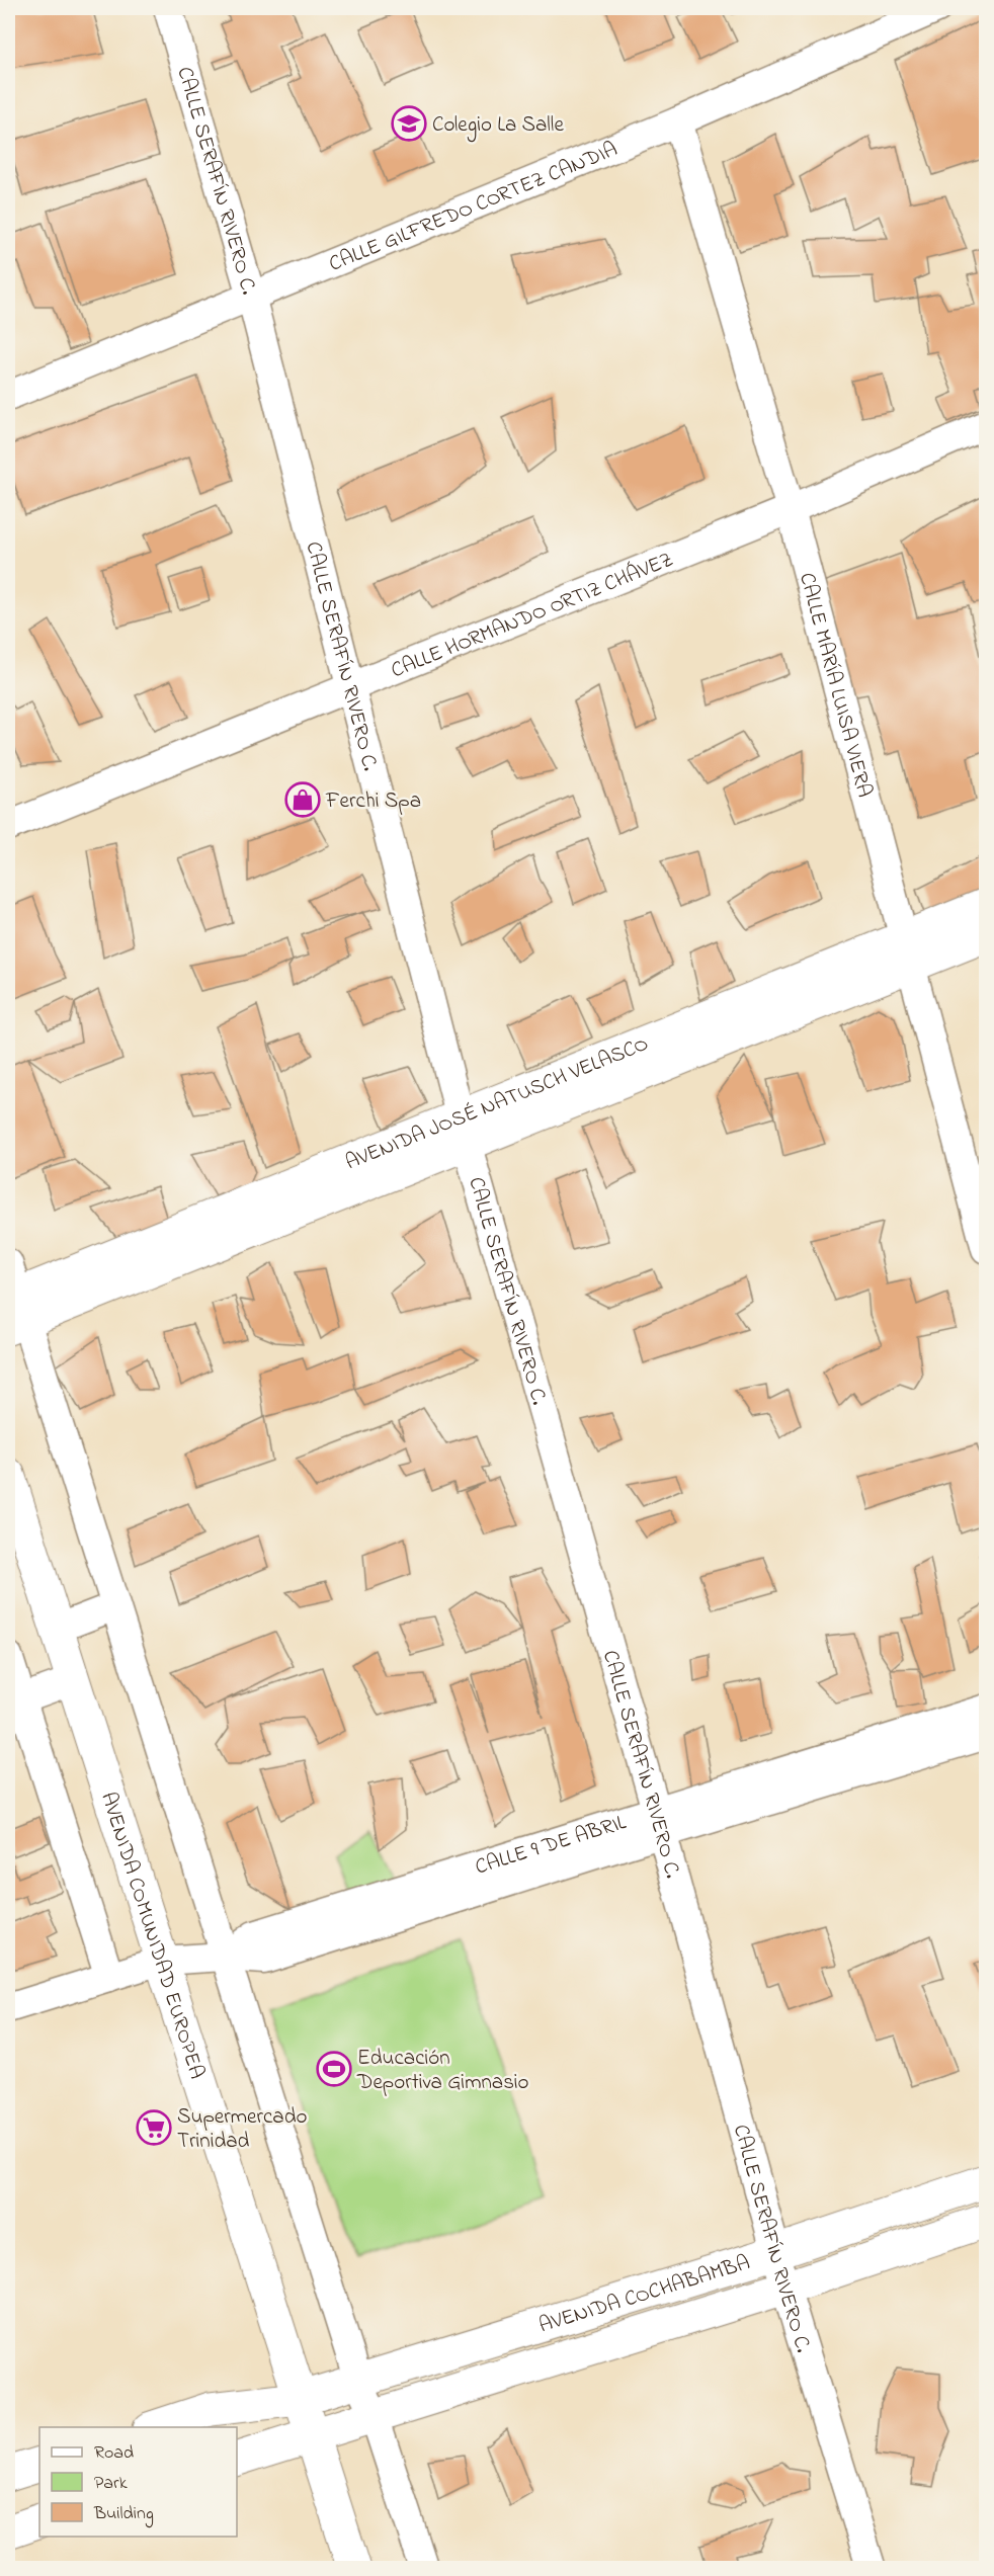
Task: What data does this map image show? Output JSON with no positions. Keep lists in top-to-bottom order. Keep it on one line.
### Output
{"streets":{"main road":["AVENIDA JOSÉ NATUSCH VELASCO","AVENIDA COMUNIDAD EUROPEA","AVENIDA COCHABAMBA"],"street":["CALLE SERAFÍN RIVERO C.","CALLE GILFREDO CORTEZ CANDIA","CALLE HORMANDO ORTIZ CHÁVEZ","CALLE MARÍA LUISA VIERA","CALLE 9 DE ABRIL"]},"crossings":[["CALLE SERAFÍN RIVERO C.","CALLE GILFREDO CORTEZ CANDIA"],["CALLE SERAFÍN RIVERO C.","CALLE HORMANDO ORTIZ CHÁVEZ"],["CALLE SERAFÍN RIVERO C.","AVENIDA JOSÉ NATUSCH VELASCO"],["CALLE SERAFÍN RIVERO C.","CALLE 9 DE ABRIL"],["CALLE SERAFÍN RIVERO C.","AVENIDA COCHABAMBA"],["CALLE GILFREDO CORTEZ CANDIA","CALLE MARÍA LUISA VIERA"],["CALLE HORMANDO ORTIZ CHÁVEZ","CALLE MARÍA LUISA VIERA"],["CALLE MARÍA LUISA VIERA","AVENIDA JOSÉ NATUSCH VELASCO"],["CALLE 9 DE ABRIL","AVENIDA COMUNIDAD EUROPEA"],["AVENIDA COMUNIDAD EUROPEA","AVENIDA COCHABAMBA"]],"places":{"school or university":["Colegio La Salle"],"shop":["Ferchi Spa"],"sports":["Educación Deportiva Gimnasio"],"supermarket":["Supermercado Trinidad"]},"legend":["Road","Park","Building"]}
